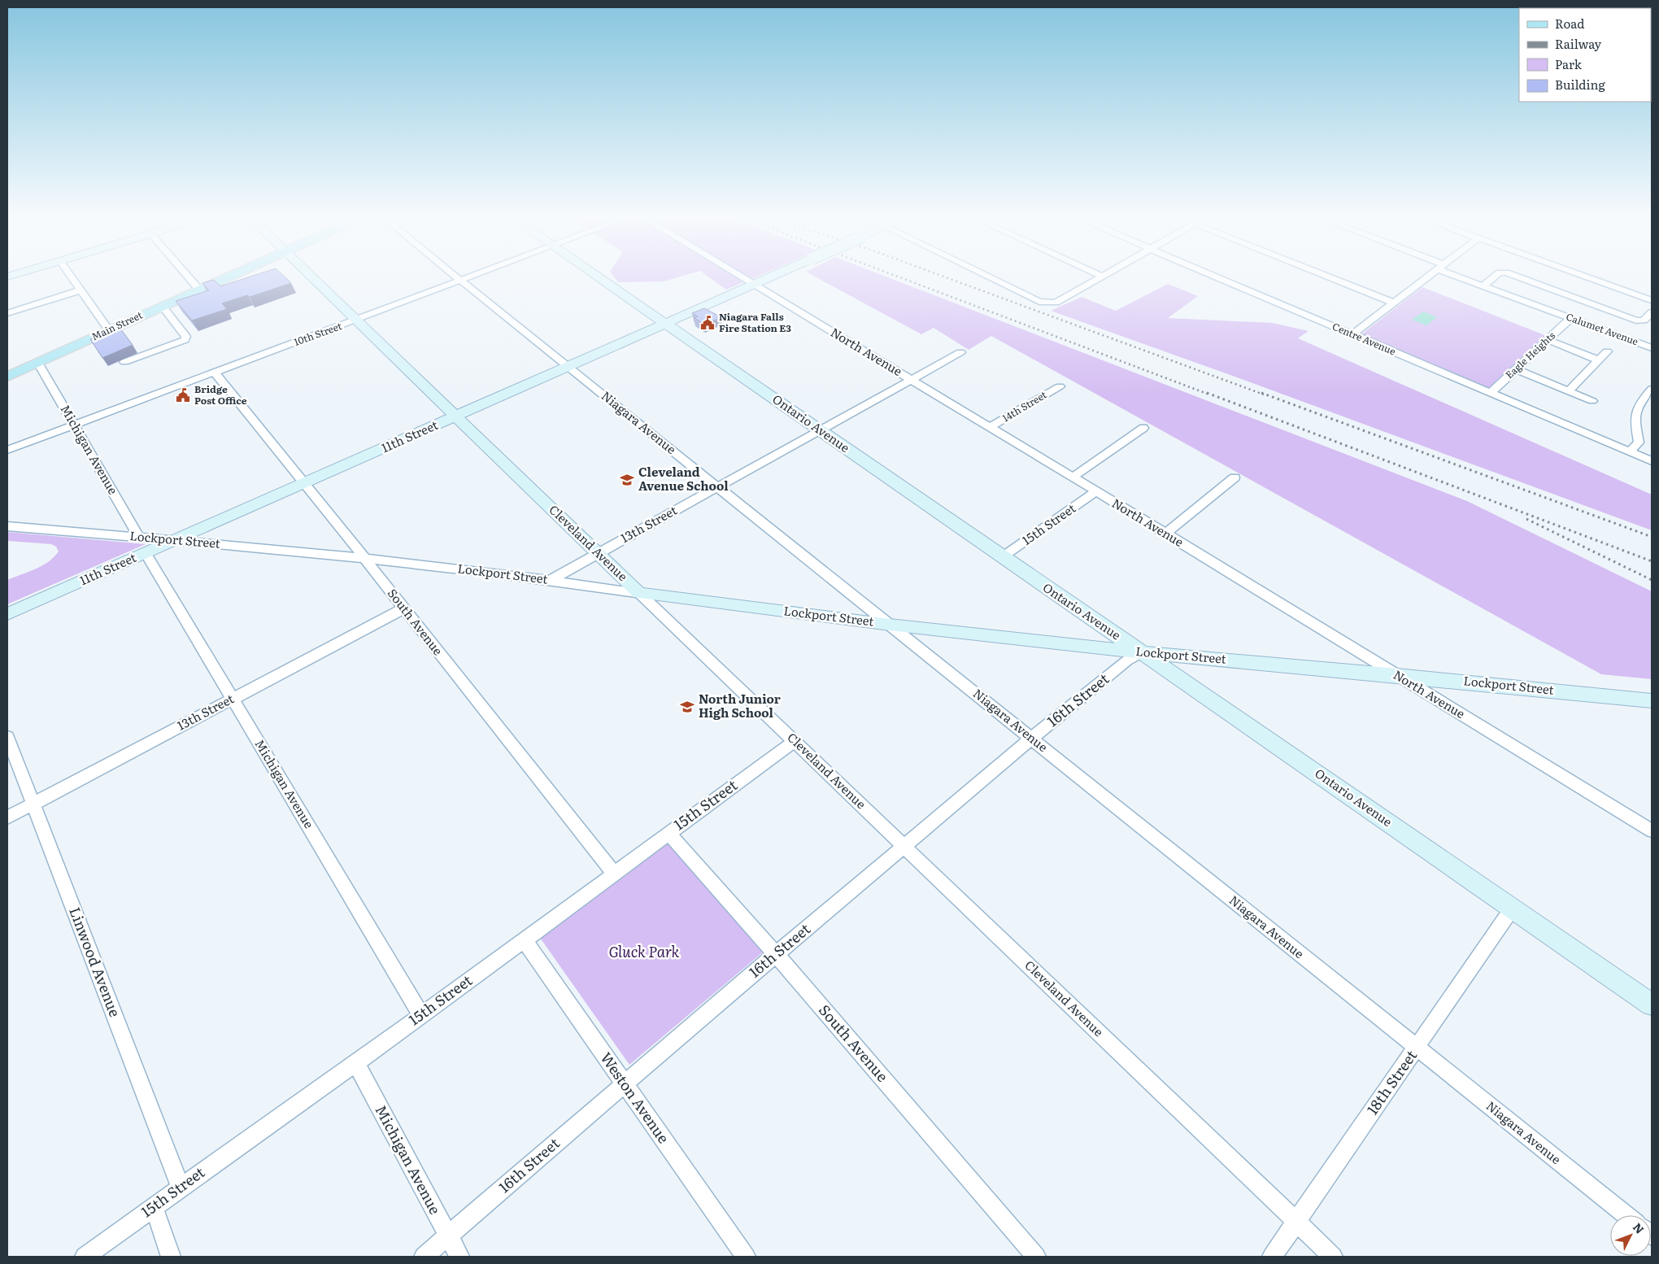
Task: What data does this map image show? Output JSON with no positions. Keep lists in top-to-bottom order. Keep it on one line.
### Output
{"streets":{"main road":["Main Street"],"street":["Calumet Avenue","10th Street","Centre Avenue","North Avenue","Eagle Heights","14th Street","Niagara Avenue","Ontario Avenue","11th Street","Michigan Avenue","13th Street","15th Street","Lockport Street","Cleveland Avenue","South Avenue","16th Street","Linwood Avenue","18th Street","Weston Avenue"]},"crossings":[["Main Street","Michigan Avenue"],["Calumet Avenue","Eagle Heights"],["10th Street","Niagara Avenue"],["10th Street","Michigan Avenue"],["10th Street","Cleveland Avenue"],["10th Street","South Avenue"],["Centre Avenue","Eagle Heights"],["North Avenue","14th Street"],["North Avenue","11th Street"],["North Avenue","13th Street"],["North Avenue","15th Street"],["North Avenue","Lockport Street"],["Niagara Avenue","11th Street"],["Niagara Avenue","13th Street"],["Niagara Avenue","Lockport Street"],["Niagara Avenue","16th Street"],["Niagara Avenue","18th Street"],["Ontario Avenue","11th Street"],["Ontario Avenue","13th Street"],["Ontario Avenue","15th Street"],["Ontario Avenue","Lockport Street"],["Ontario Avenue","16th Street"],["Ontario Avenue","18th Street"],["11th Street","Michigan Avenue"],["11th Street","Lockport Street"],["11th Street","Cleveland Avenue"],["11th Street","South Avenue"],["Michigan Avenue","13th Street"],["Michigan Avenue","15th Street"],["Michigan Avenue","Lockport Street"],["Michigan Avenue","16th Street"],["13th Street","Lockport Street"],["13th Street","Cleveland Avenue"],["13th Street","South Avenue"],["13th Street","Linwood Avenue"],["15th Street","Cleveland Avenue"],["15th Street","South Avenue"],["15th Street","Linwood Avenue"],["15th Street","Weston Avenue"],["Lockport Street","Cleveland Avenue"],["Lockport Street","South Avenue"],["Lockport Street","16th Street"],["Cleveland Avenue","16th Street"],["Cleveland Avenue","18th Street"],["South Avenue","16th Street"],["16th Street","Weston Avenue"]],"parks":["Gluck Park"],"places":{"public building":["Niagara Falls Fire Station E3","Bridge Post Office"],"school or university":["Cleveland Avenue School","North Junior High School"]},"legend":["Road","Railway","Park","Building"],"north":"top right"}
